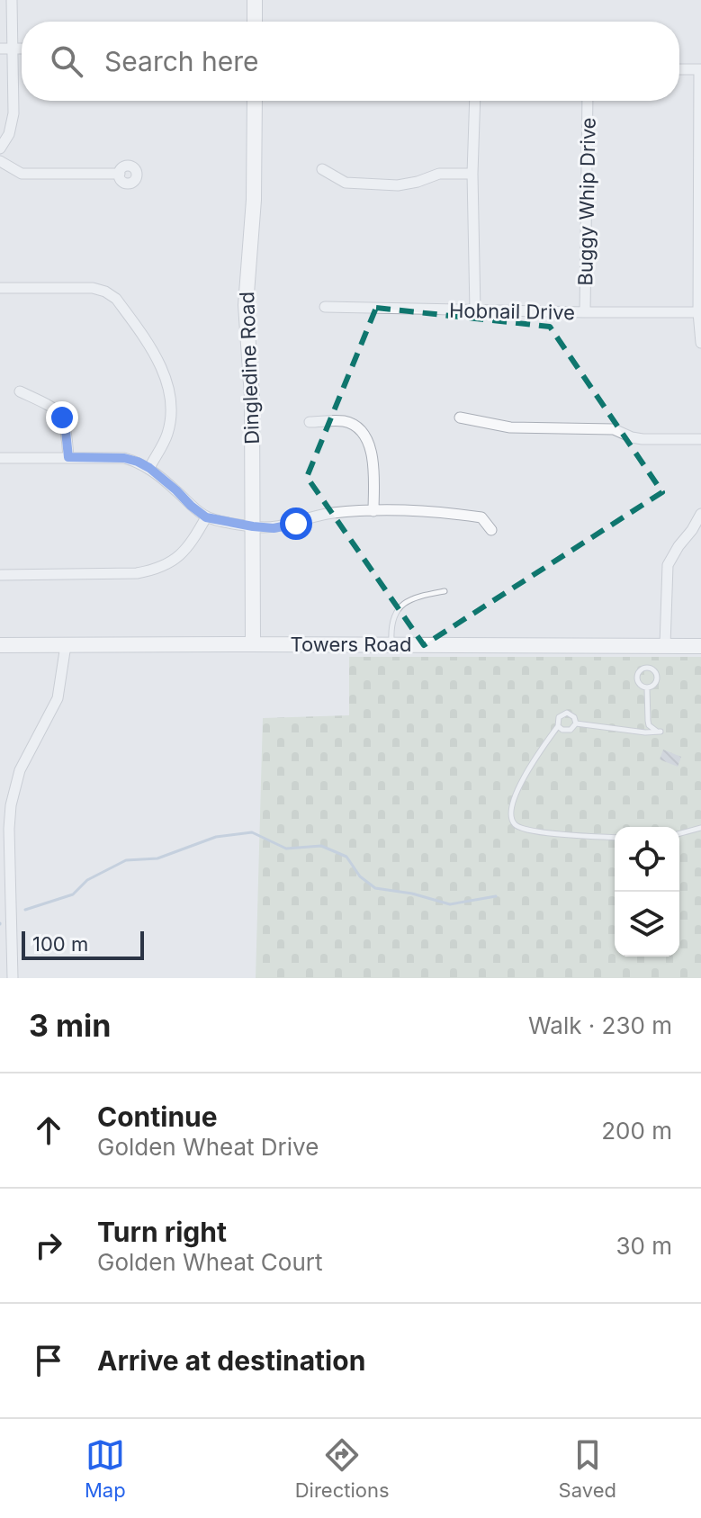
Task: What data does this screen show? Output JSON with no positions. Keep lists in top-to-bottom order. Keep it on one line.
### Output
{"streets":{"main road":["Dingledine Road","Towers Road"],"street":["Buggy Whip Drive","Hobnail Drive"]},"crossings":[["Buggy Whip Drive","Hobnail Drive"],["Dingledine Road","Towers Road"]],"scale_bar":"100 m","page":{"search":"Search here","scale":"100 m","heading":["3 min","Walk · 230 m"],"list":[["Continue","Golden Wheat Drive","200 m"],["Turn right","Golden Wheat Court","30 m"],"Arrive at destination"],"nav":["Map","Directions","Saved"]}}
